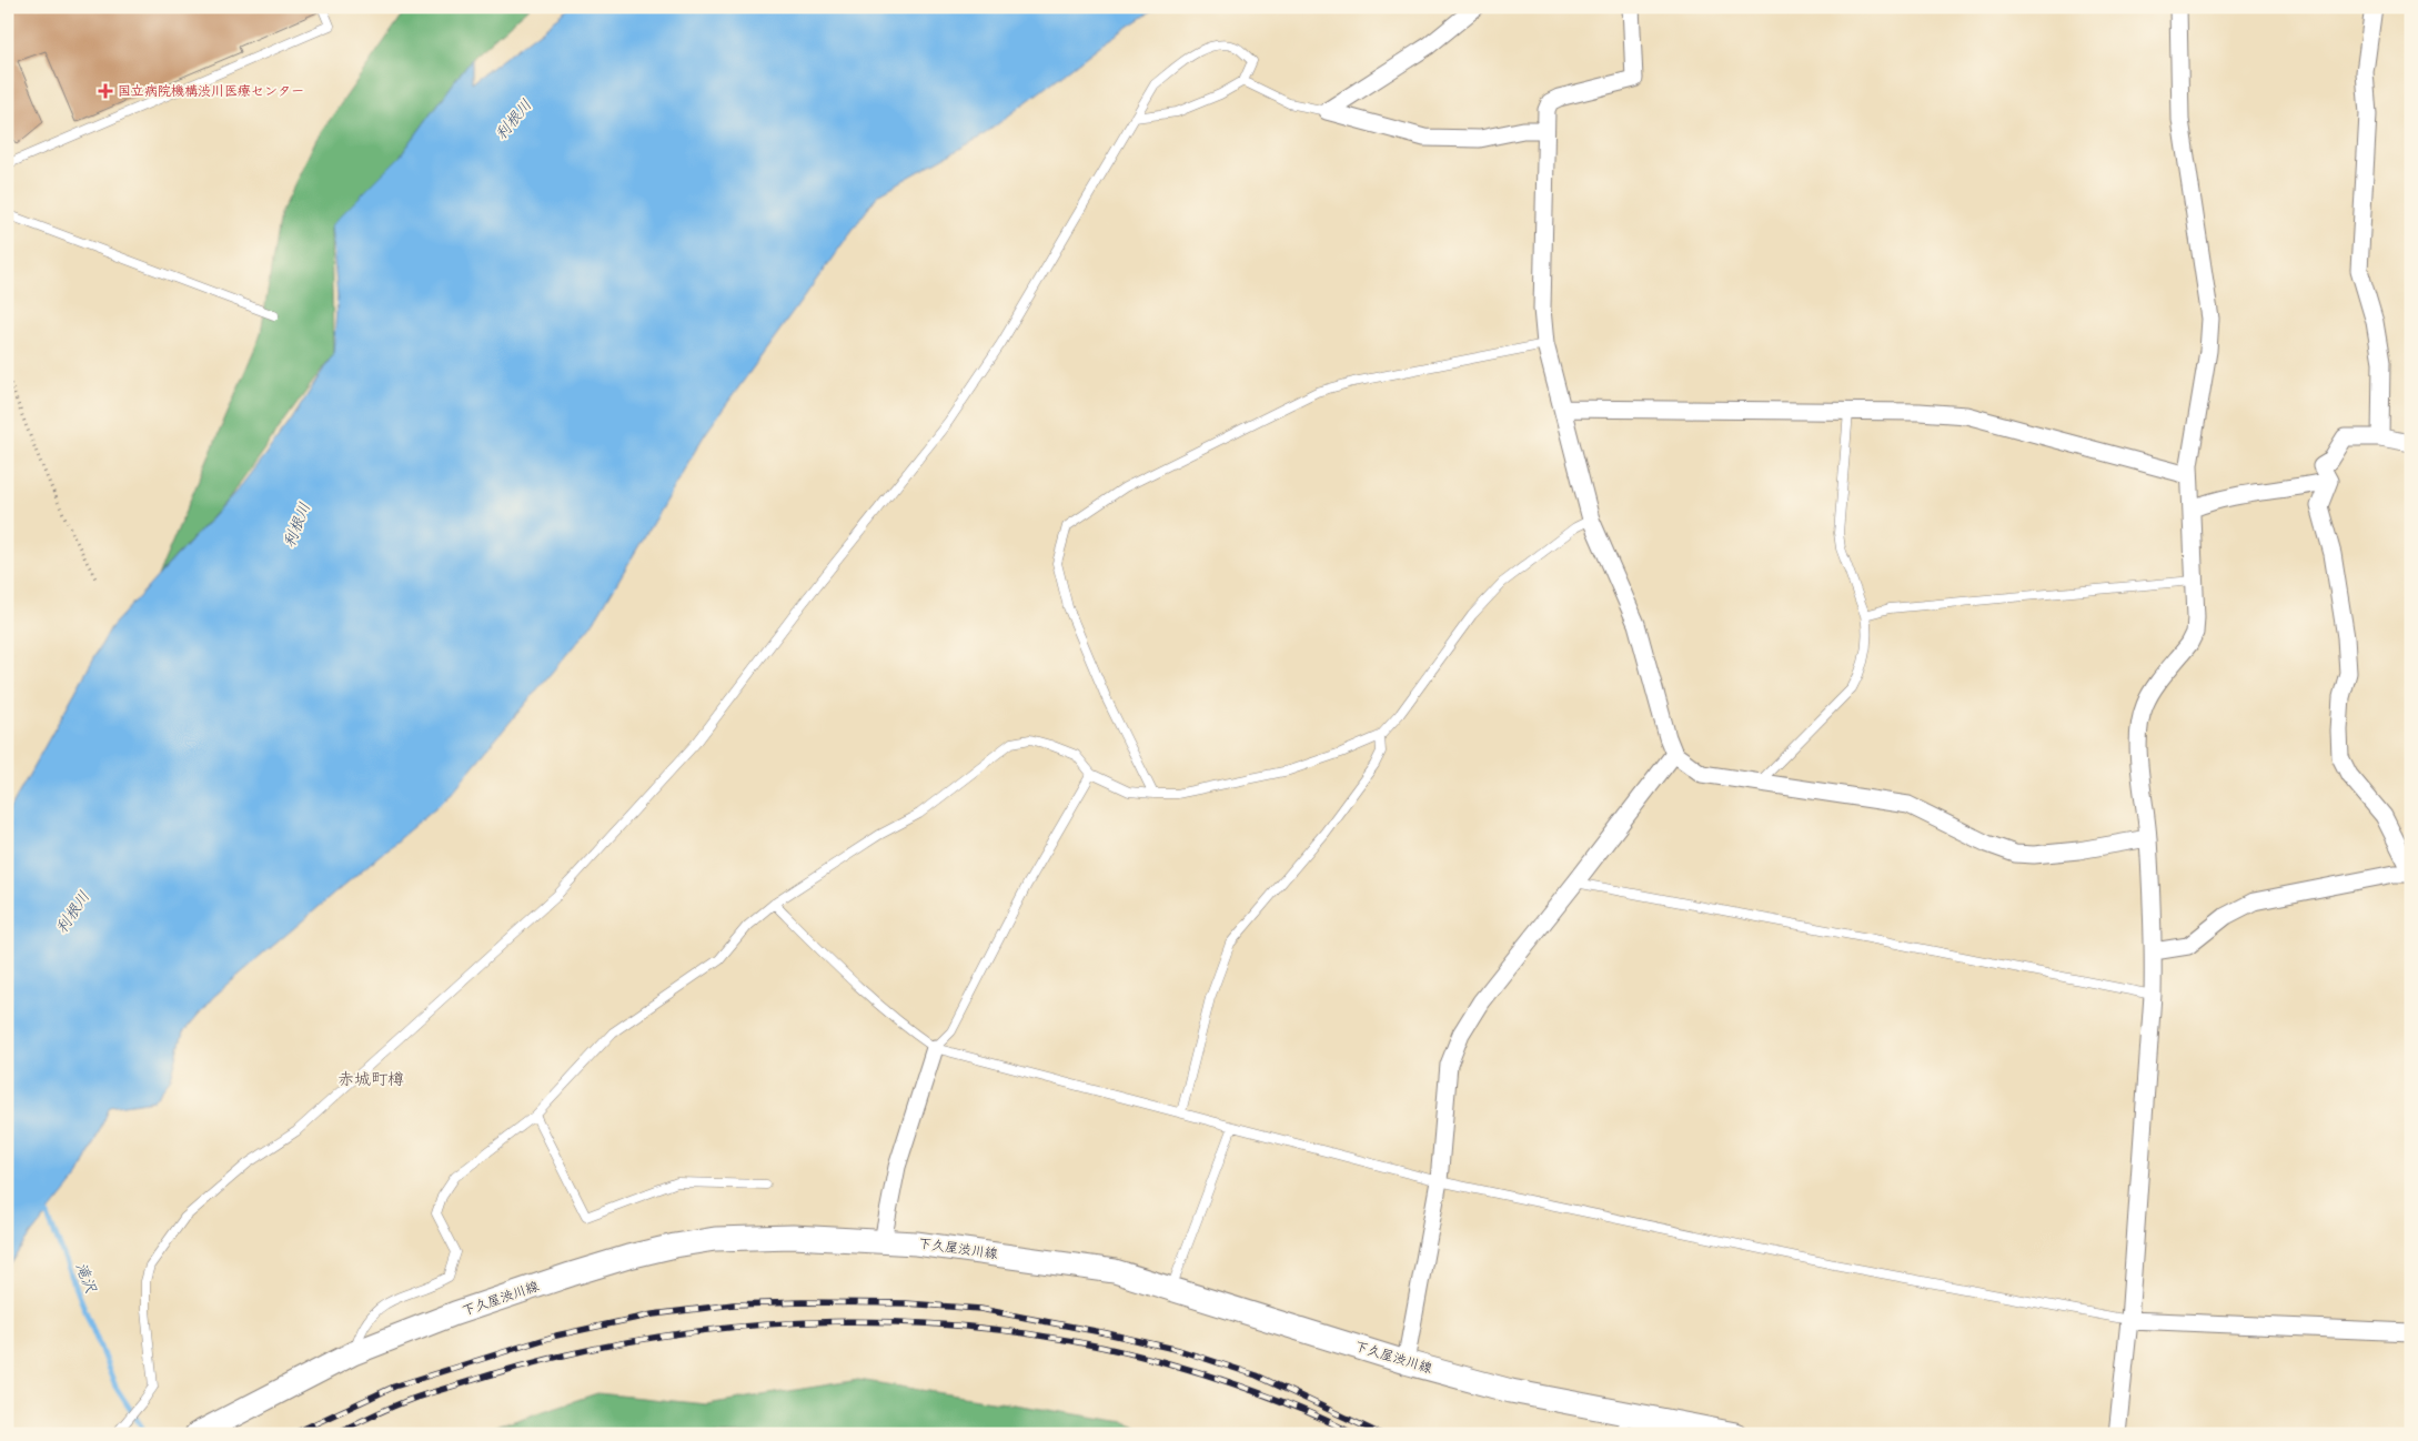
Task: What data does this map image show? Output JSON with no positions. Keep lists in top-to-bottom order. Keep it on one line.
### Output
{"streets":{"main road":["下久屋渋川線"]},"districts":["赤城町樽"],"water":["利根川","滝沢"],"places":{"health":["国立病院機構渋川医療センター"]}}
